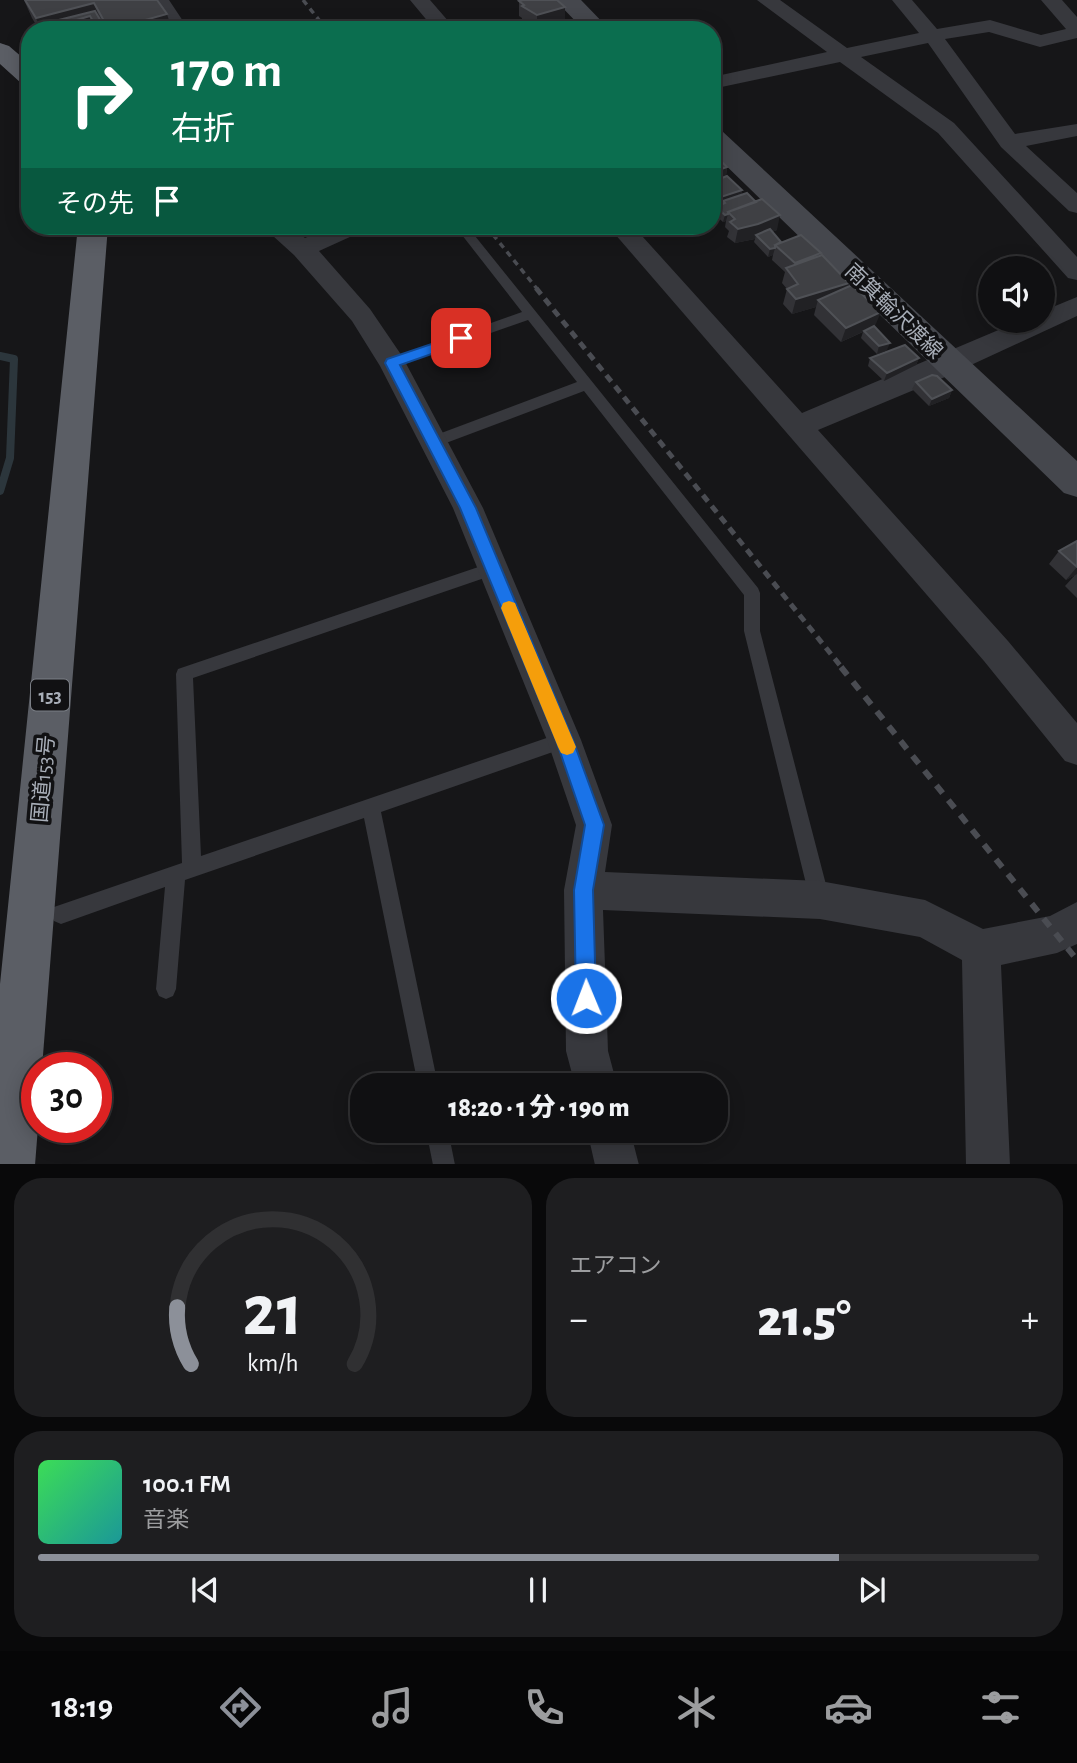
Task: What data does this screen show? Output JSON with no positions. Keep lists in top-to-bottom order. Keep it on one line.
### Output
{"streets":{"highway":["153","国道153号"],"main road":["南箕輪沢渡線"]},"page":{"turn":["170 m","右折"],"then":"その先","limit":"30","trip":"18:20 · 1 分 · 190 m","tile":"エアコン","heat":["−","21.5°","+"],"song":["100.1 FM","音楽"],"tabs":"18:19","gauge":["21","km/h"]}}
